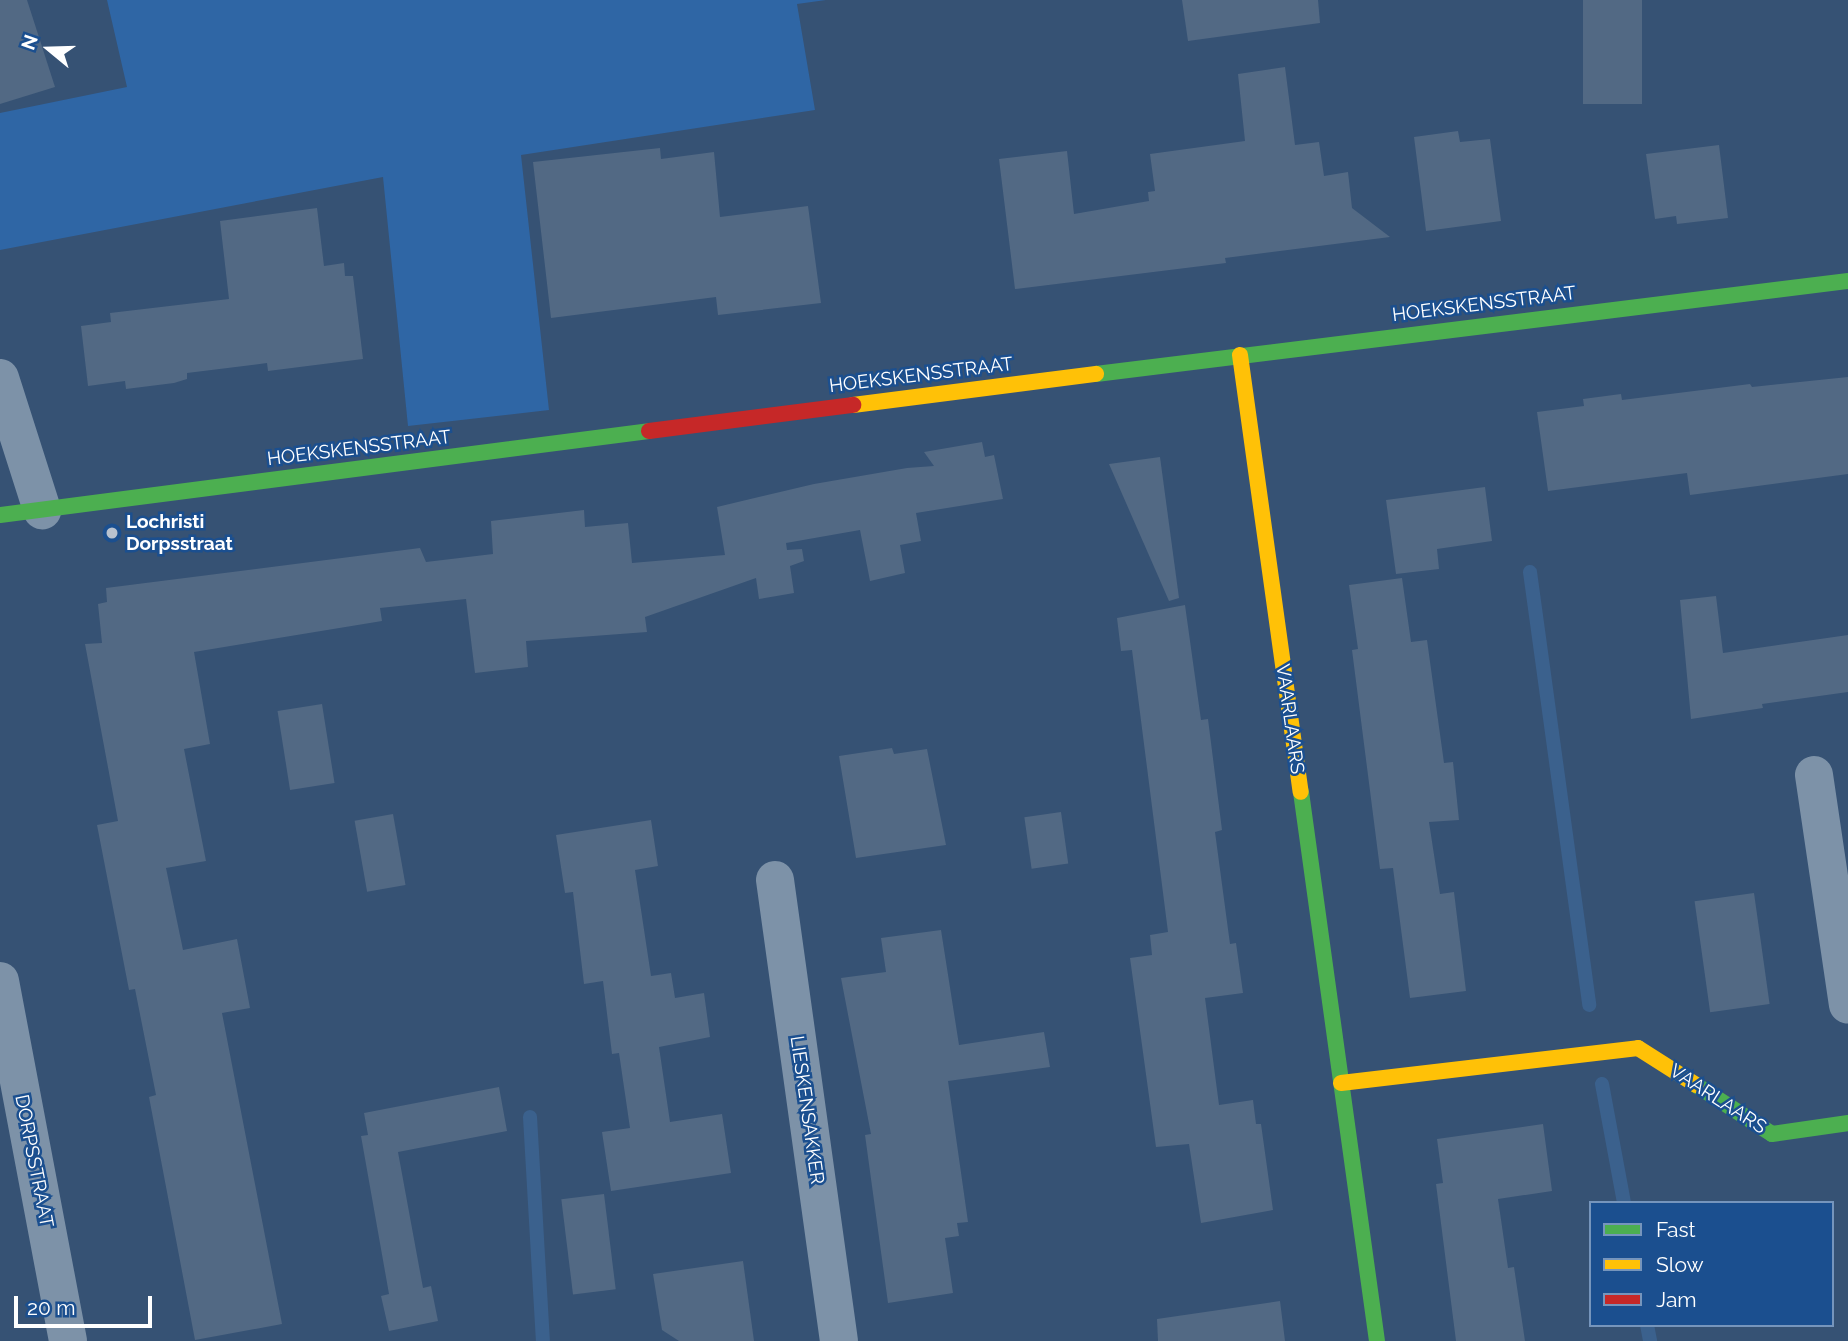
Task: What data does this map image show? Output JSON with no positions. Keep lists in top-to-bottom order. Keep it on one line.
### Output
{"streets":{"street":["HOEKSKENSSTRAAT","VAARLAARS","LIESKENSAKKER","DORPSSTRAAT"]},"crossings":[["HOEKSKENSSTRAAT","VAARLAARS"]],"places":["Lochristi Dorpsstraat"],"legend":["Fast","Slow","Jam"],"scale_bar":"20 m","north":"left"}
